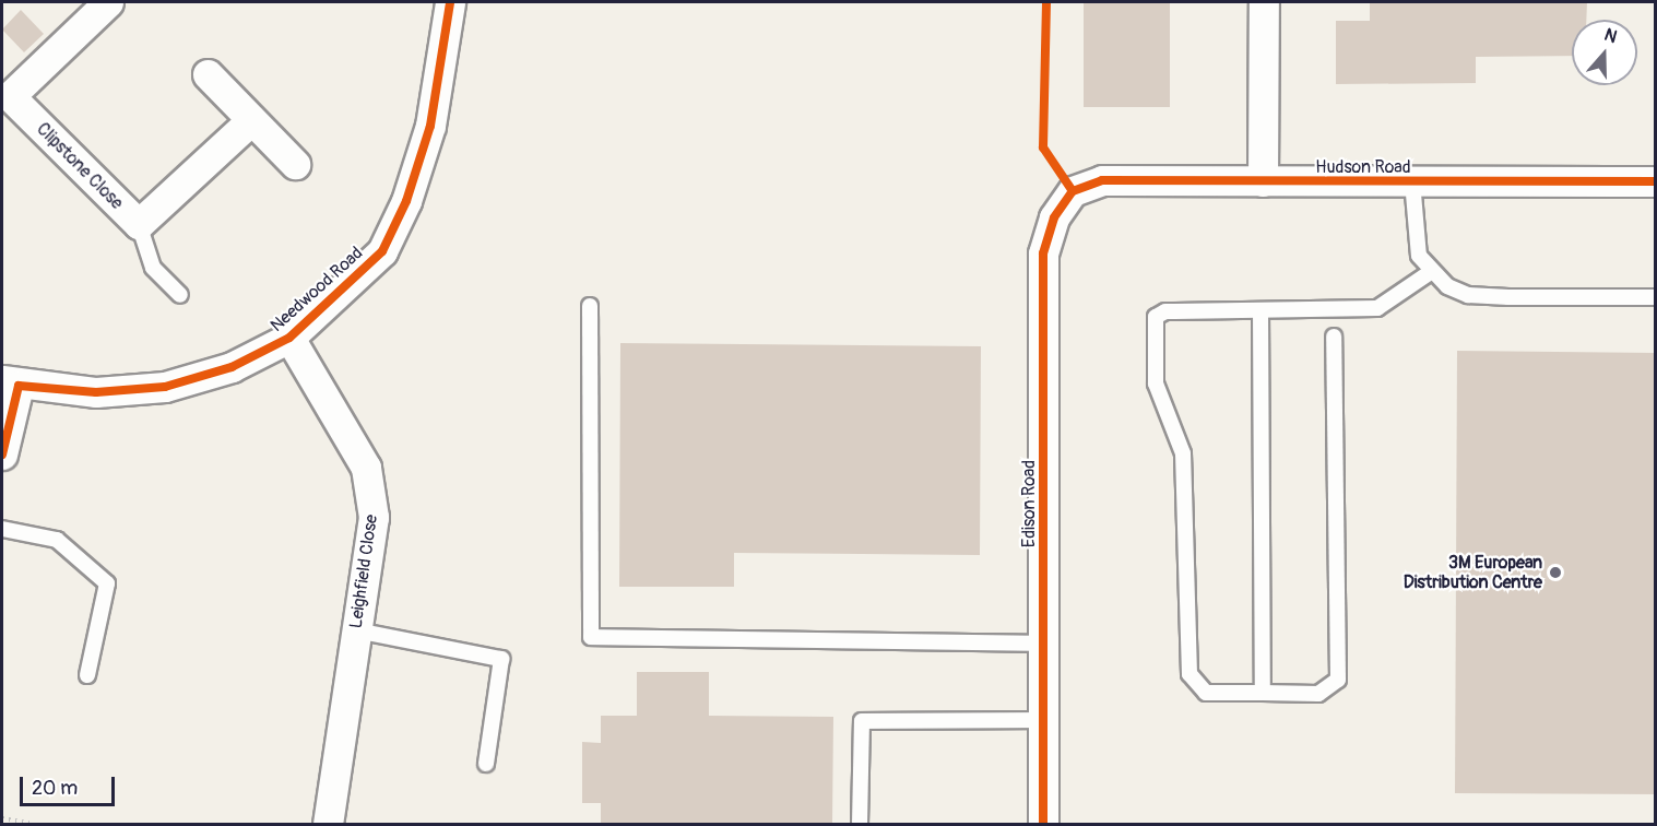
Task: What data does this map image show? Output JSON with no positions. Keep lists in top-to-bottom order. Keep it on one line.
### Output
{"streets":{"street":["Clipstone Close","Hudson Road","Needwood Road","Edison Road","Leighfield Close"]},"crossings":[["Hudson Road","Edison Road"],["Needwood Road","Leighfield Close"]],"places":["3M European Distribution Centre"],"scale_bar":"20 m","north":"top"}
